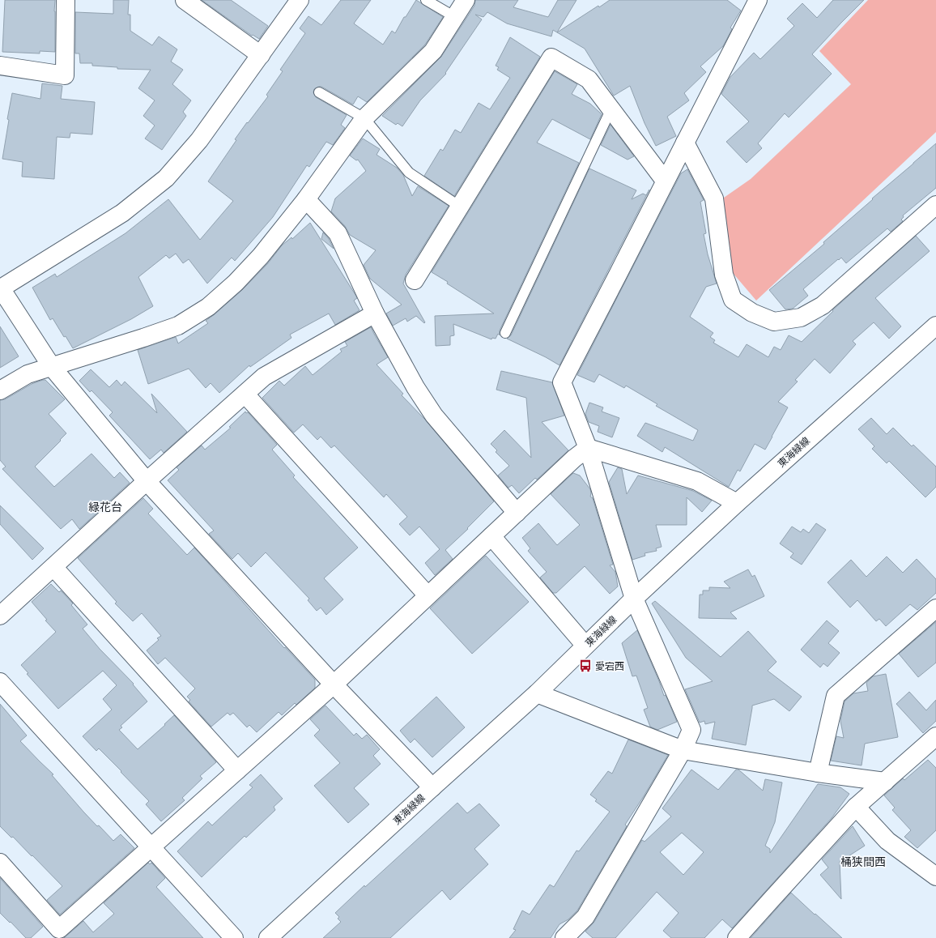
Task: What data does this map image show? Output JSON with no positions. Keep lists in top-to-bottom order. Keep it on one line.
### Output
{"streets":{"street":["東海緑線"]},"districts":["緑花台","桶狭間西"],"places":{"bus stop":["愛宕西"]}}
